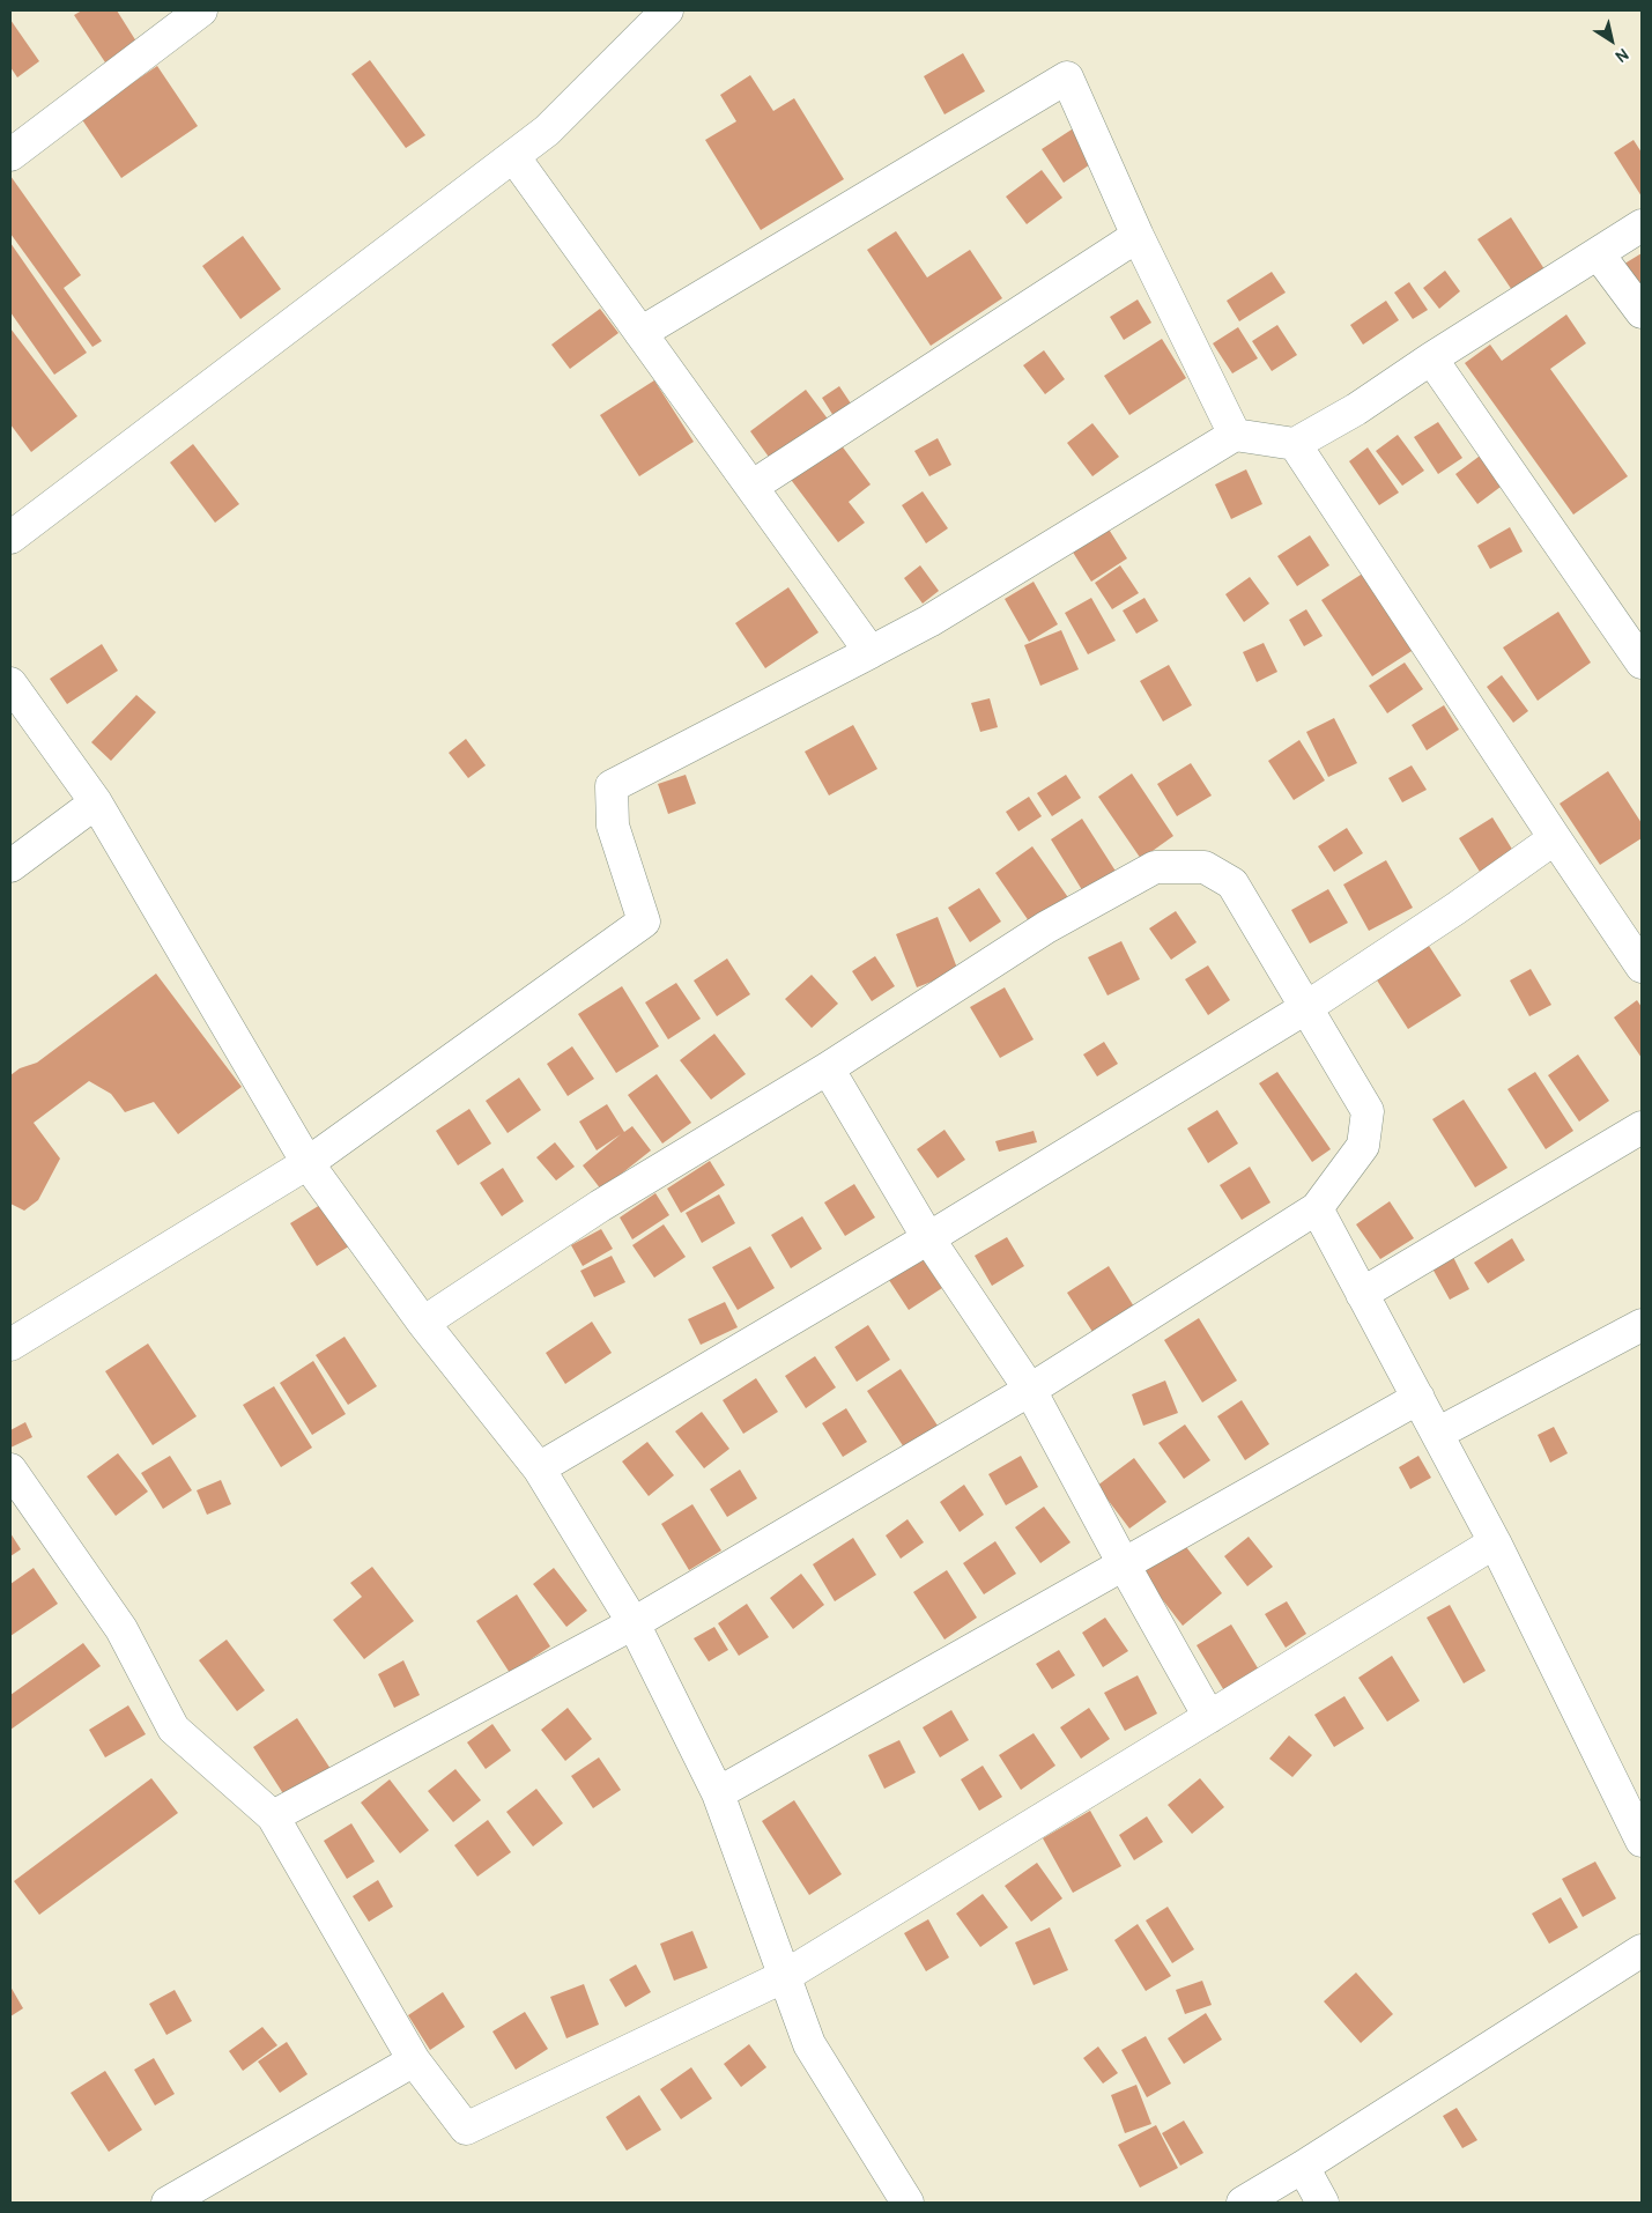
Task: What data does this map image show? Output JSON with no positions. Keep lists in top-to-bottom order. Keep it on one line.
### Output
{"north":"bottom right"}
